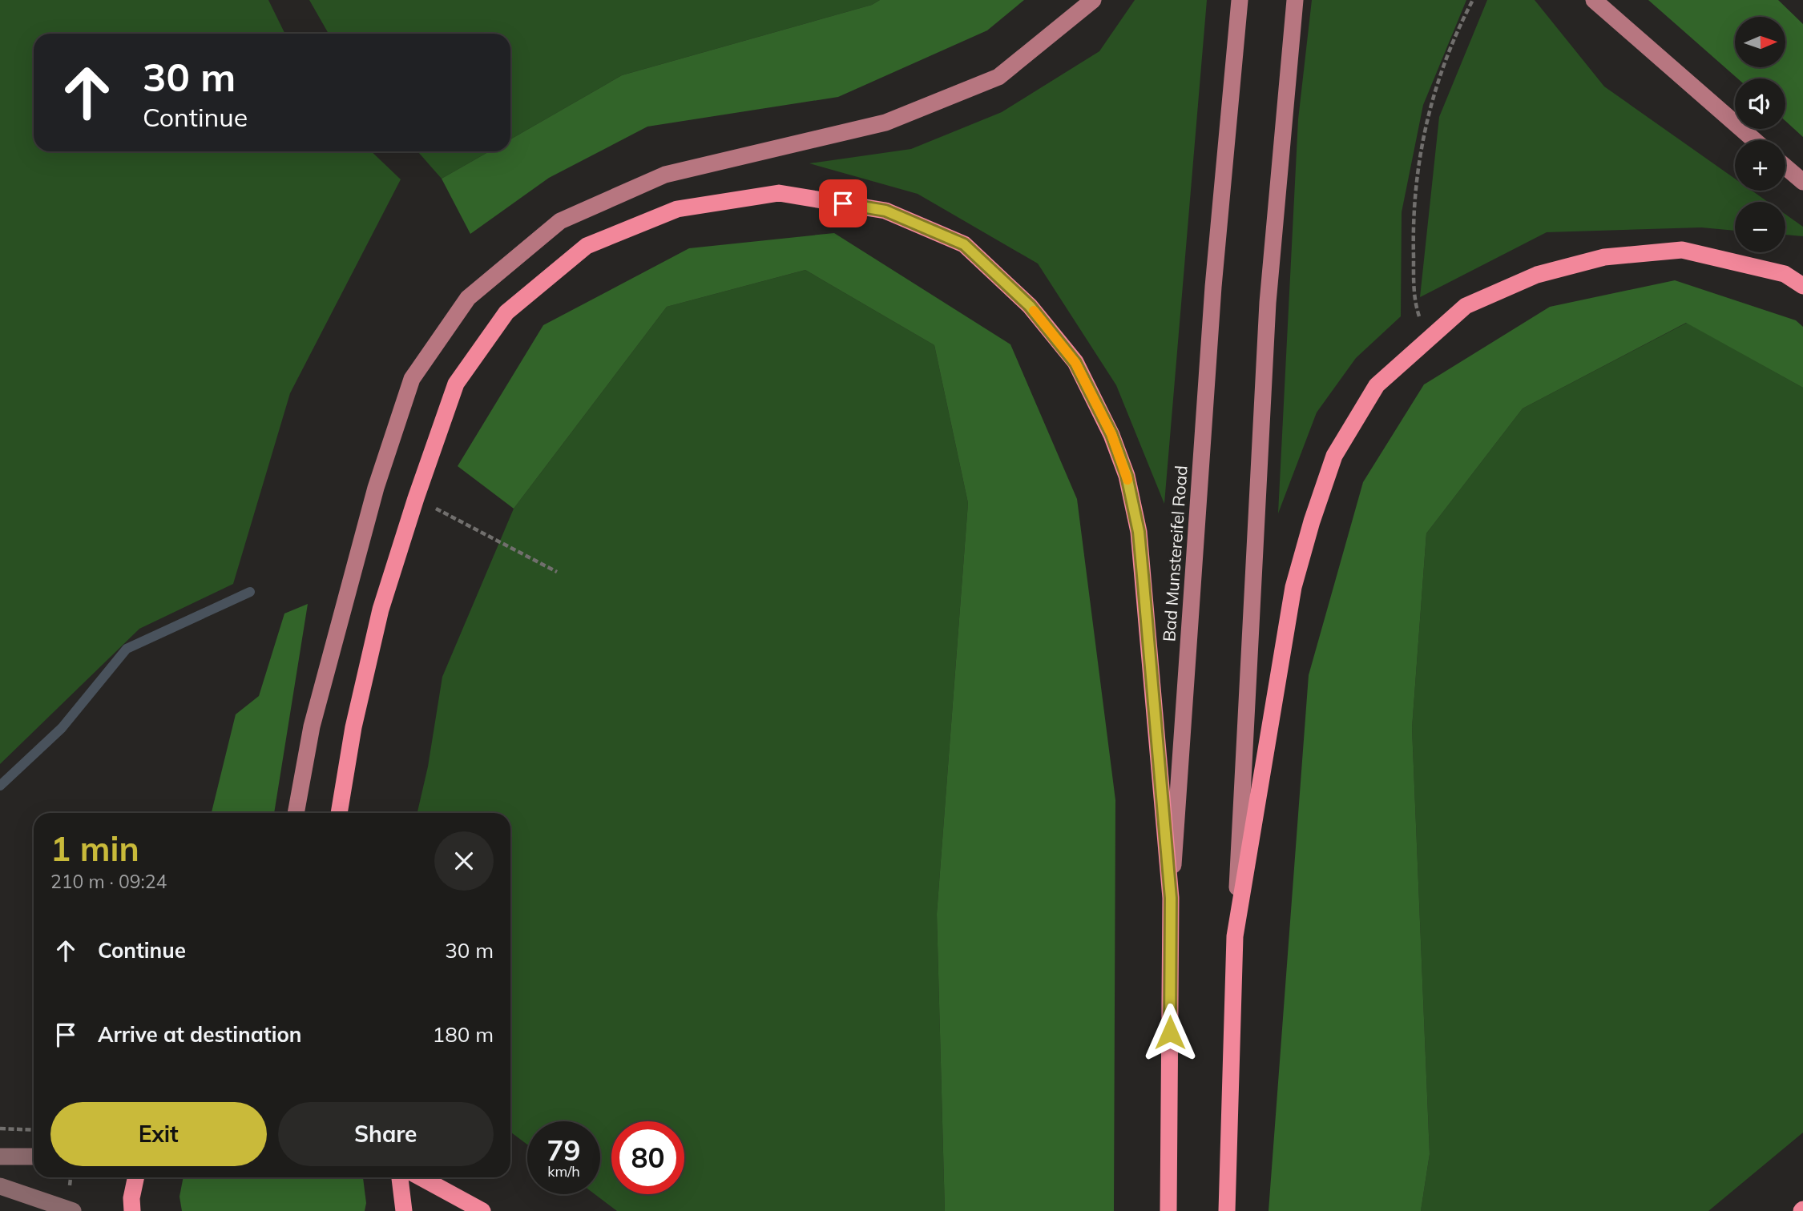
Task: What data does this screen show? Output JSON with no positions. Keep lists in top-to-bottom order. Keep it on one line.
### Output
{"streets":{"highway":["Bad Munstereifel Road"]},"north":"right","page":{"map_buttons":["+","−"],"turn":["30 m","Continue"],"heading":["1 min","210 m · 09:24"],"list":[{"name":"Continue","value":"30 m"},{"name":"Arrive at destination","value":"180 m"}],"buttons":["Exit","Share"],"speed":"79 km/h","limit":"80"}}
